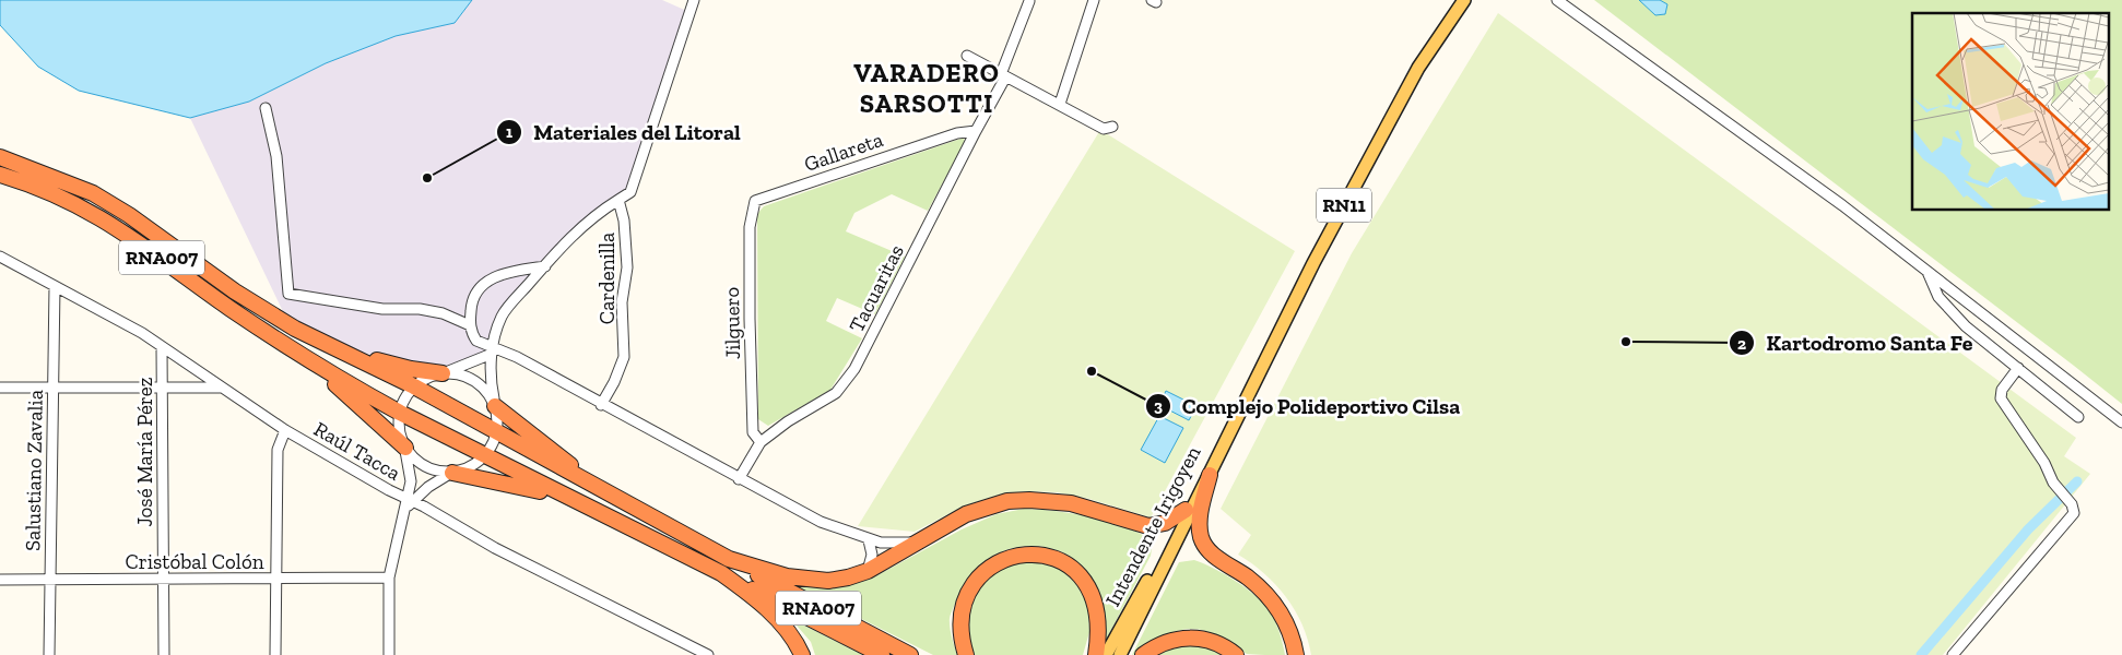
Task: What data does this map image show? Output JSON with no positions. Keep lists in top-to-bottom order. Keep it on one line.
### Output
{"streets":{"highway":["RNA007"],"main road":["RN11","Intendente Irigoyen"],"street":["Gallareta","Cardenilla","Tacuaritas","Jilguero","Raúl Tacca","José María Pérez","Salustiano Zavalia","Cristóbal Colón"]},"crossings":[["Gallareta","Tacuaritas"],["Gallareta","Jilguero"],["Tacuaritas","Jilguero"],["Raúl Tacca","José María Pérez"],["Raúl Tacca","Salustiano Zavalia"],["José María Pérez","Cristóbal Colón"],["Salustiano Zavalia","Cristóbal Colón"]],"districts":["VARADERO SARSOTTI"],"places":["Materiales del Litoral","Kartodromo Santa Fe","Complejo Polideportivo Cilsa"]}
